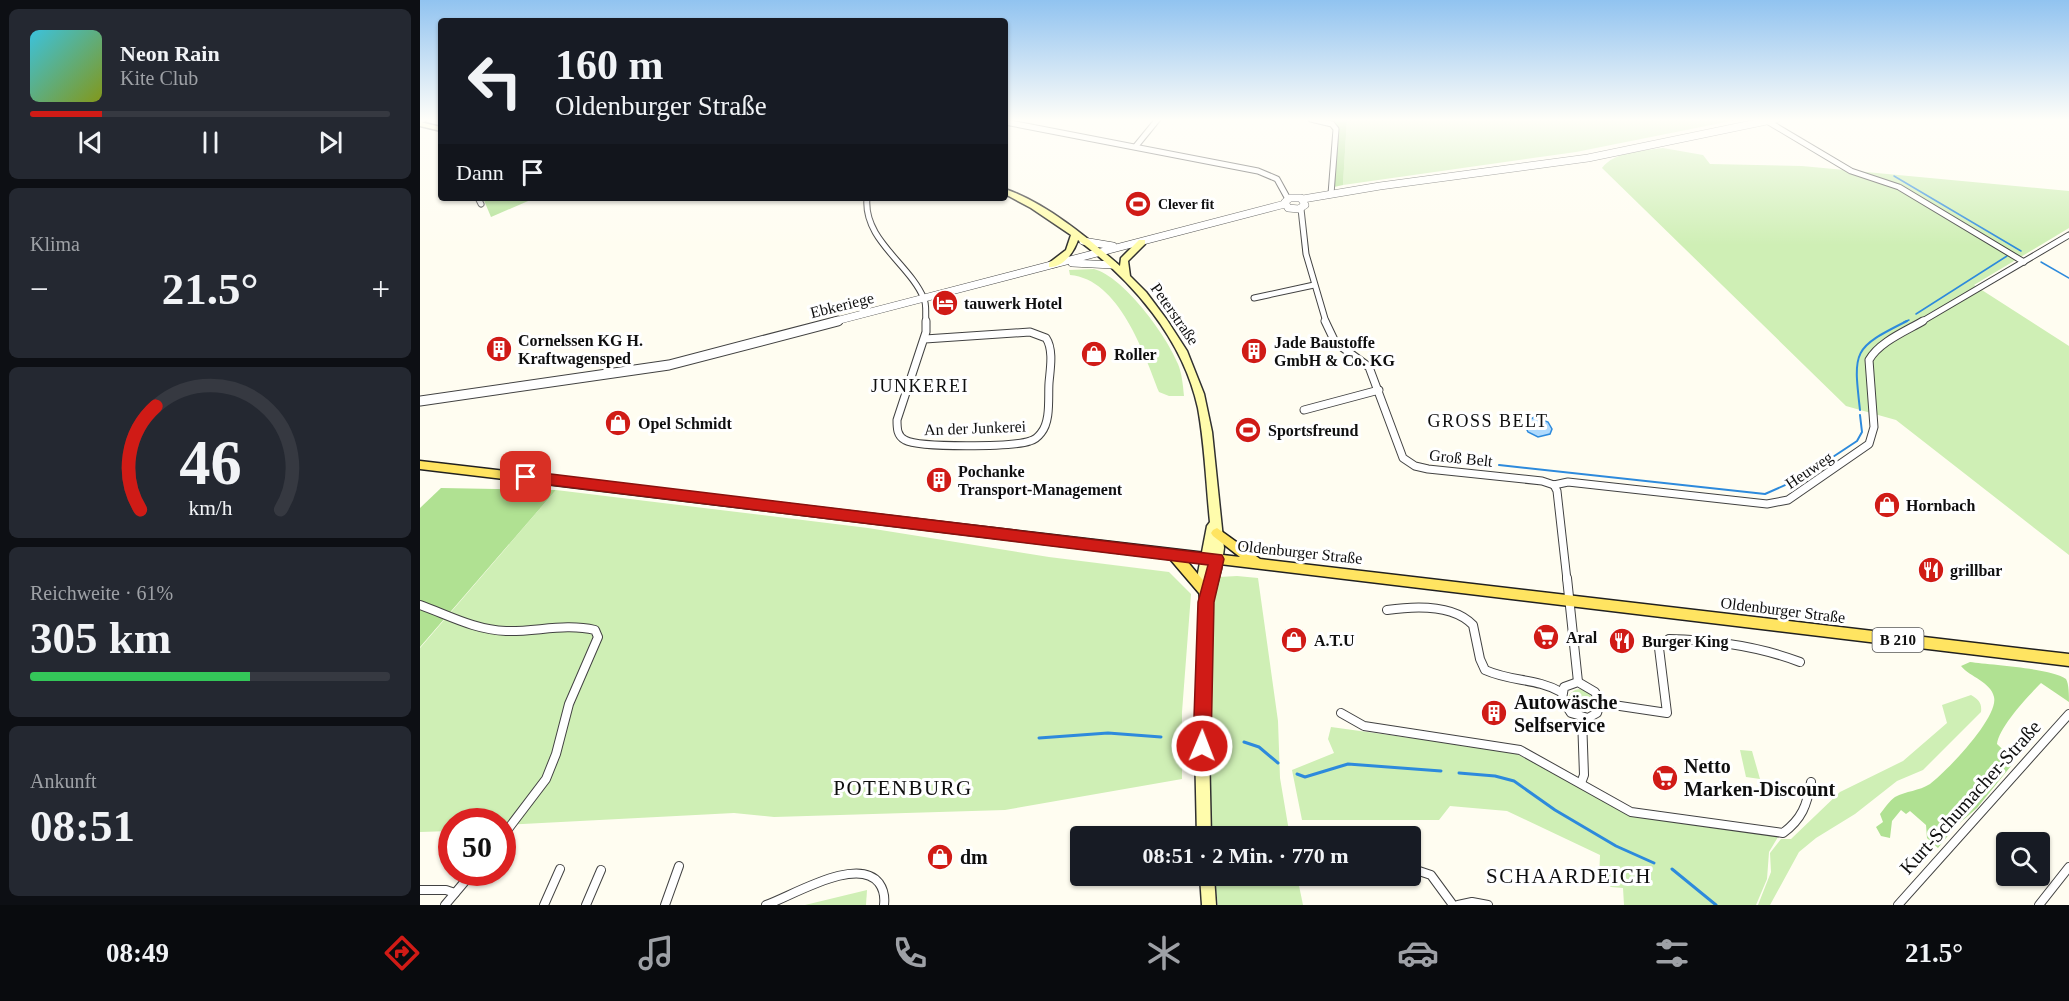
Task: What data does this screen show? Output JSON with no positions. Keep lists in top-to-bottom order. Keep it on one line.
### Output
{"streets":{"main road":["Peterstraße","Oldenburger Straße","B 210"],"street":["Ebkeriege","An der Junkerei","Groß Belt","Heuweg","Kurt-Schumacher-Straße"]},"crossings":[["Ebkeriege","Peterstraße"],["Ebkeriege","An der Junkerei"],["Ebkeriege","Groß Belt"],["Peterstraße","Oldenburger Straße"],["Groß Belt","Heuweg"]],"districts":["JUNKEREI","GROSS BELT","POTENBURG","SCHAARDEICH"],"places":{"sports":["Clever fit","Sportsfreund"],"hotel":["tauwerk Hotel"],"building":["Cornelssen KG H. Kraftwagensped","Jade Baustoffe GmbH & Co. KG","Pochanke Transport-Management","Autowäsche Selfservice"],"shop":["Roller","Opel Schmidt","Hornbach","A.T.U","dm"],"restaurant":["grillbar","Burger King"],"supermarket":["Aral","Netto Marken-Discount"]},"page":{"turn":["160 m","Oldenburger Straße"],"song":["Neon Rain","Kite Club"],"then":"Dann","tile":["Klima",["Reichweite · 61%","305 km"],["Ankunft","08:51"]],"heat":["−","21.5°","+"],"limit":"50","trip":"08:51 · 2 Min. · 770 m","tabs":["08:49","21.5°"],"gauge":["46","km/h"]}}
